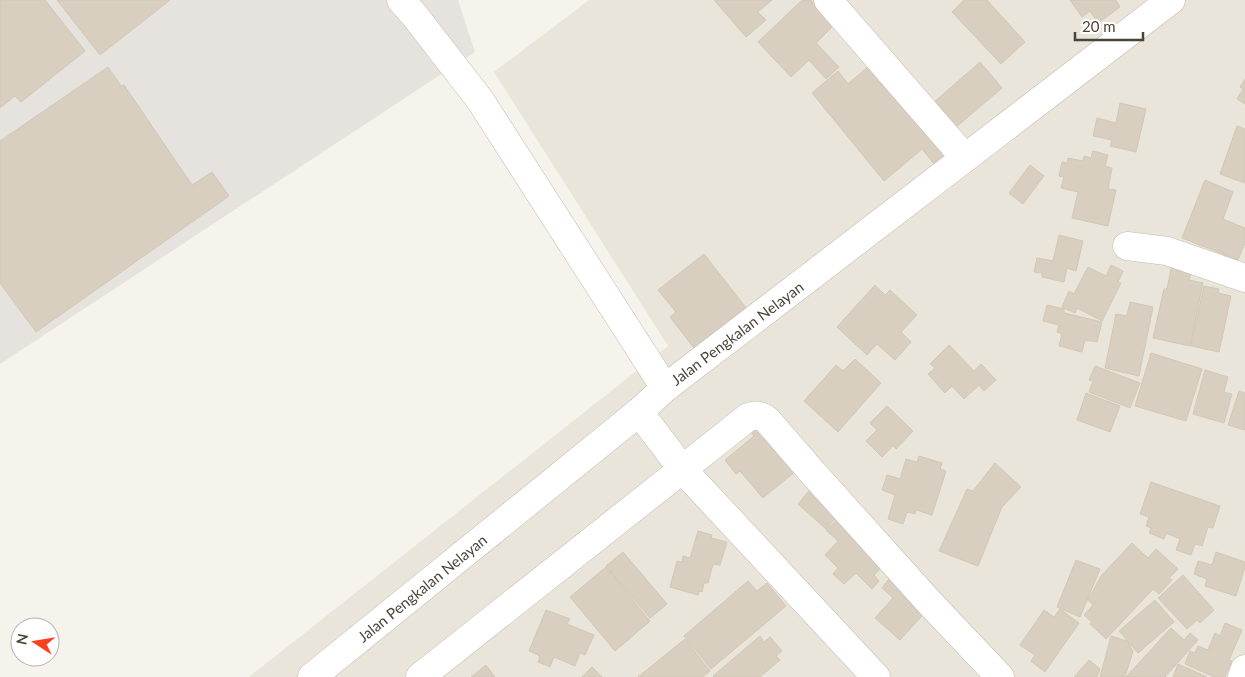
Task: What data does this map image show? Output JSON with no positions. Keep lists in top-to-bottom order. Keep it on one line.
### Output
{"streets":{"street":["Jalan Pengkalan Nelayan"]},"scale_bar":"20 m","north":"left"}
